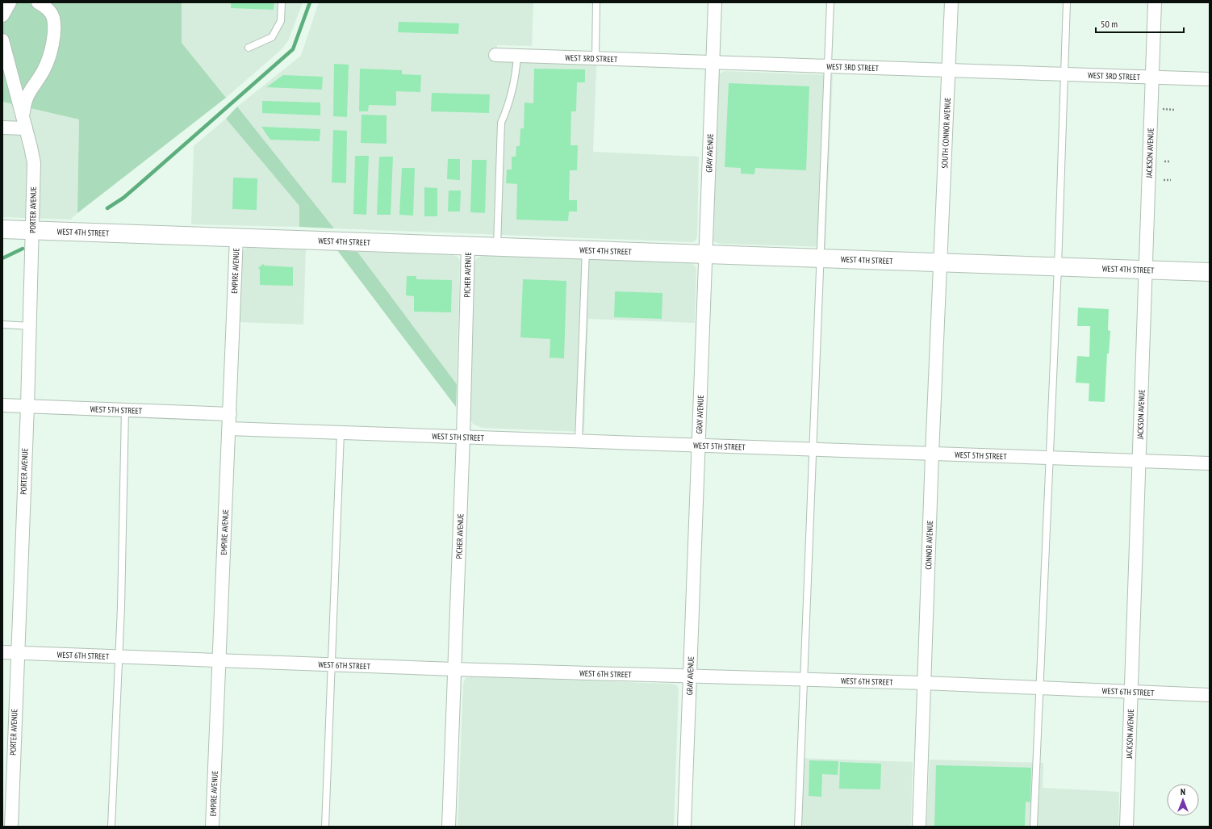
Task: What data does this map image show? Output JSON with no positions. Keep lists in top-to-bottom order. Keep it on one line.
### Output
{"streets":{"street":["WEST 3RD STREET","SOUTH CONNOR AVENUE","GRAY AVENUE","JACKSON AVENUE","PORTER AVENUE","WEST 4TH STREET","EMPIRE AVENUE","PICHER AVENUE","WEST 5TH STREET","CONNOR AVENUE","WEST 6TH STREET"]},"crossings":[["WEST 3RD STREET","SOUTH CONNOR AVENUE"],["WEST 3RD STREET","GRAY AVENUE"],["WEST 3RD STREET","JACKSON AVENUE"],["SOUTH CONNOR AVENUE","WEST 4TH STREET"],["SOUTH CONNOR AVENUE","CONNOR AVENUE"],["GRAY AVENUE","WEST 4TH STREET"],["GRAY AVENUE","WEST 5TH STREET"],["GRAY AVENUE","WEST 6TH STREET"],["JACKSON AVENUE","WEST 4TH STREET"],["JACKSON AVENUE","WEST 5TH STREET"],["JACKSON AVENUE","WEST 6TH STREET"],["PORTER AVENUE","WEST 4TH STREET"],["PORTER AVENUE","WEST 5TH STREET"],["PORTER AVENUE","WEST 6TH STREET"],["WEST 4TH STREET","EMPIRE AVENUE"],["WEST 4TH STREET","PICHER AVENUE"],["WEST 4TH STREET","CONNOR AVENUE"],["EMPIRE AVENUE","WEST 5TH STREET"],["EMPIRE AVENUE","WEST 6TH STREET"],["PICHER AVENUE","WEST 5TH STREET"],["PICHER AVENUE","WEST 6TH STREET"],["WEST 5TH STREET","CONNOR AVENUE"],["CONNOR AVENUE","WEST 6TH STREET"]],"scale_bar":"50 m","north":"top"}
